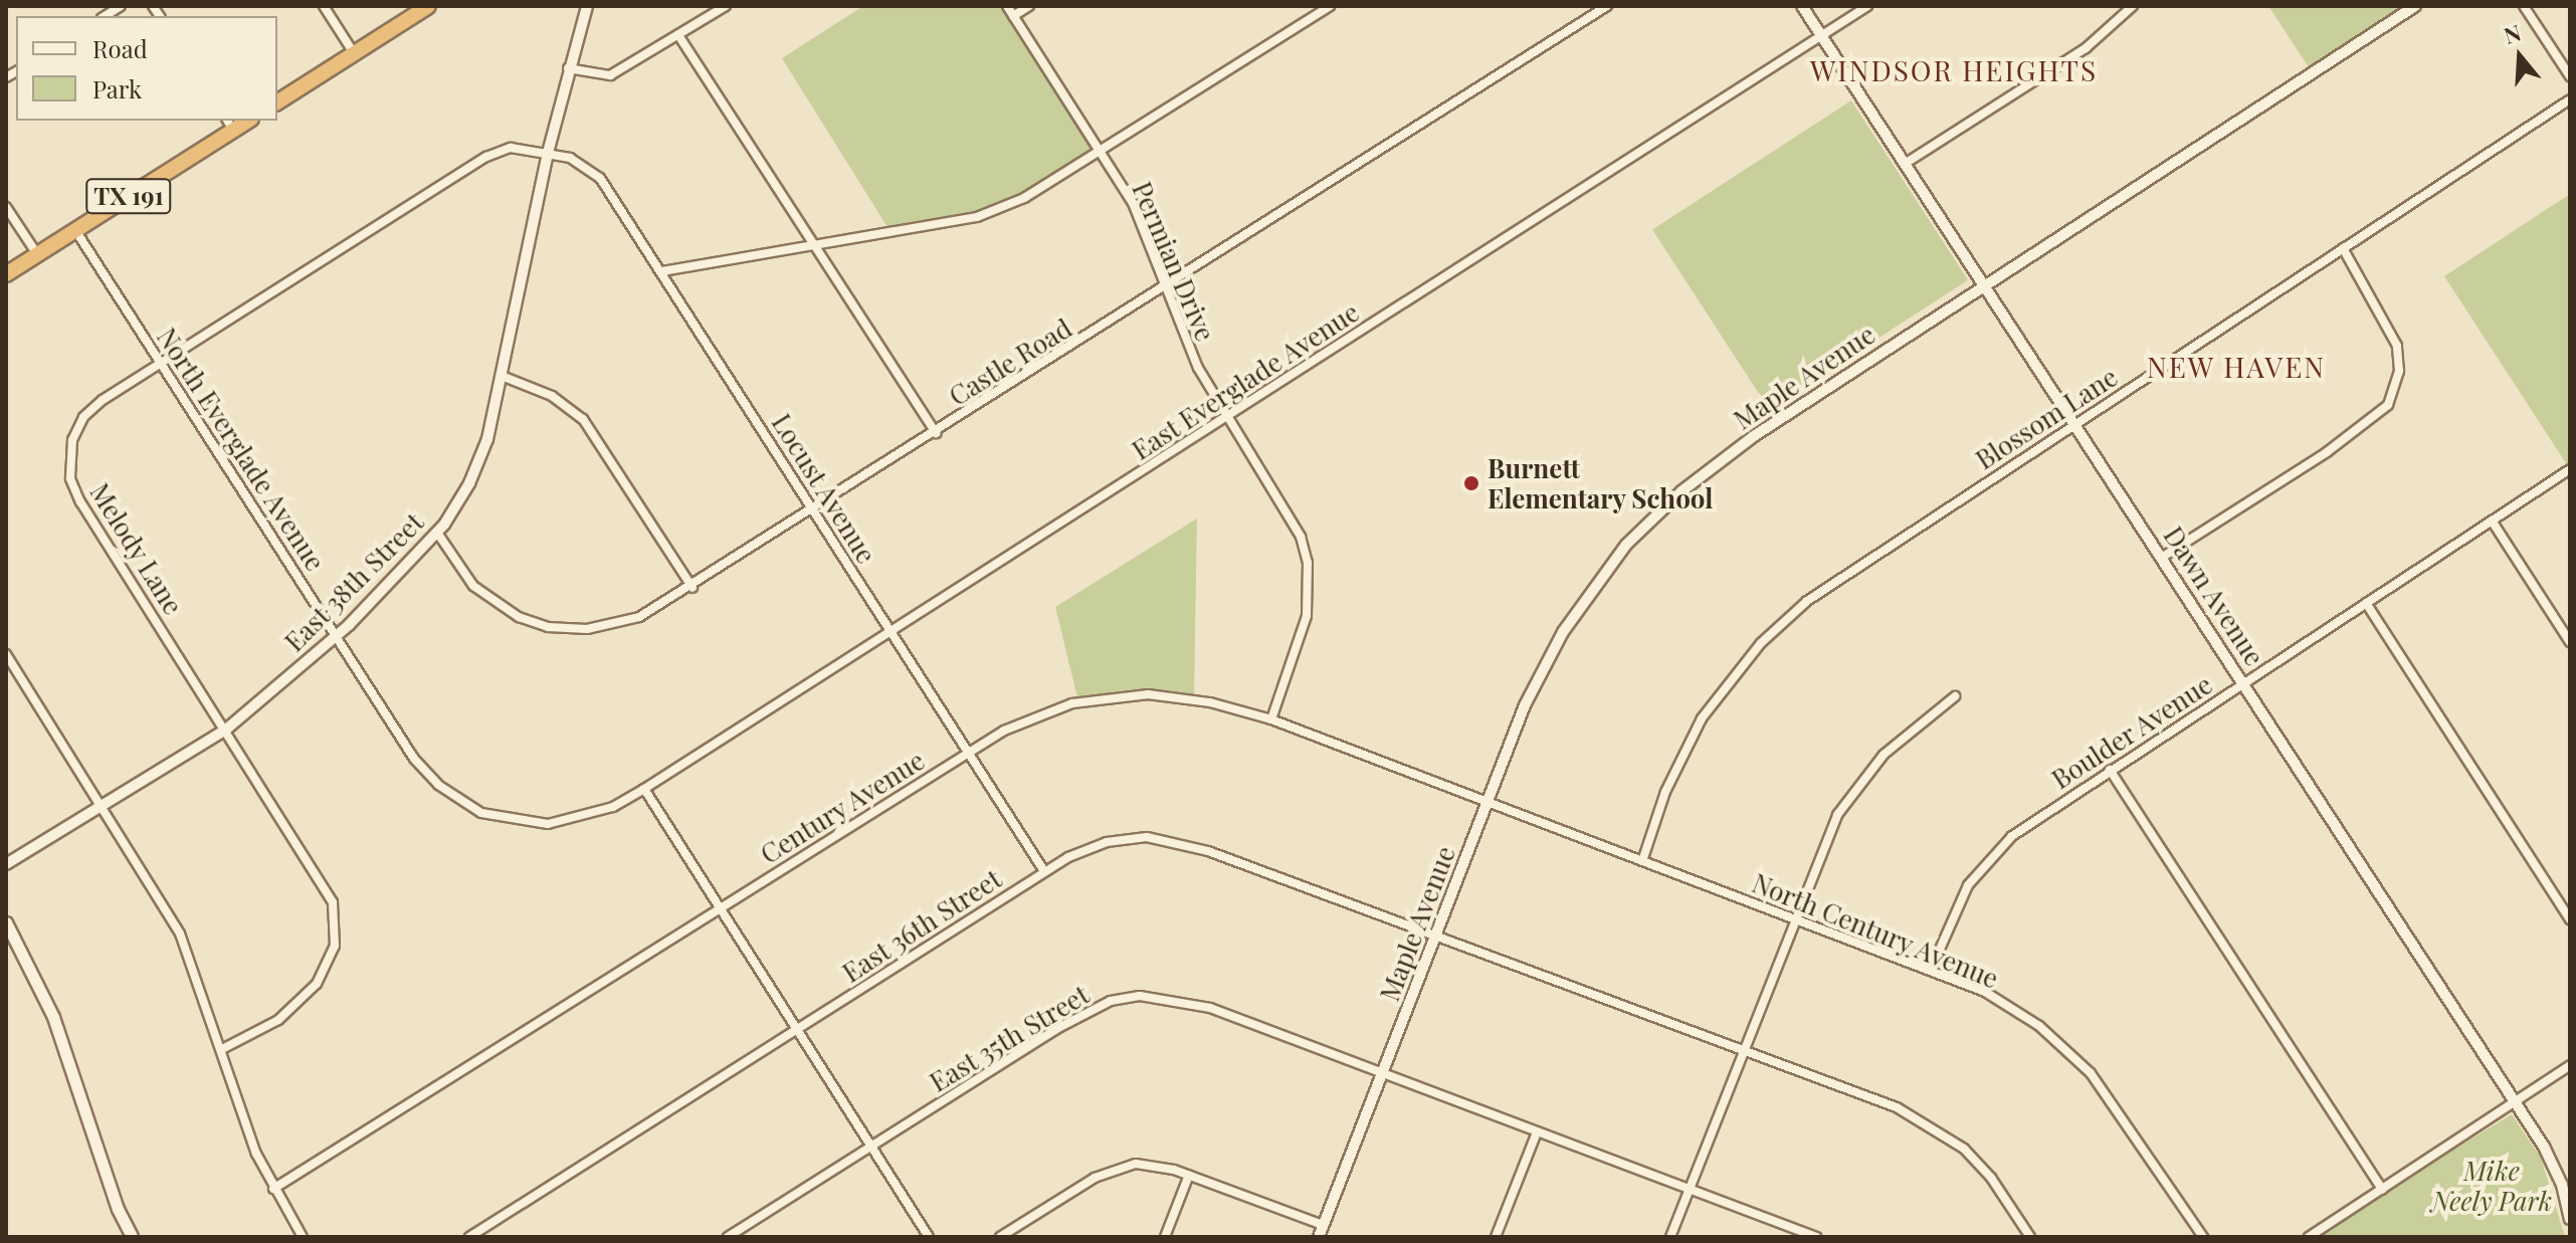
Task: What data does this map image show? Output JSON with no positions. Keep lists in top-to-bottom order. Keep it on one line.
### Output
{"streets":{"highway":["TX 191"],"street":["Permian Drive","Castle Road","Maple Avenue","East Everglade Avenue","Blossom Lane","North Everglade Avenue","Locust Avenue","Melody Lane","East 38th Street","Dawn Avenue","Boulder Avenue","Century Avenue","East 36th Street","North Century Avenue","East 35th Street"]},"crossings":[["TX 191","North Everglade Avenue"],["Permian Drive","Castle Road"],["Permian Drive","East Everglade Avenue"],["Permian Drive","Century Avenue"],["Castle Road","Locust Avenue"],["Castle Road","East 38th Street"],["Maple Avenue","Dawn Avenue"],["Maple Avenue","Century Avenue"],["Maple Avenue","East 36th Street"],["Maple Avenue","North Century Avenue"],["Maple Avenue","East 35th Street"],["East Everglade Avenue","North Everglade Avenue"],["East Everglade Avenue","Locust Avenue"],["East Everglade Avenue","Dawn Avenue"],["Blossom Lane","Dawn Avenue"],["Blossom Lane","North Century Avenue"],["North Everglade Avenue","Melody Lane"],["North Everglade Avenue","East 38th Street"],["Locust Avenue","Melody Lane"],["Locust Avenue","East 38th Street"],["Locust Avenue","Century Avenue"],["Locust Avenue","East 36th Street"],["Melody Lane","East 38th Street"],["Dawn Avenue","Boulder Avenue"],["Boulder Avenue","North Century Avenue"],["Century Avenue","North Century Avenue"]],"districts":["WINDSOR HEIGHTS","NEW HAVEN"],"parks":["Mike Neely Park"],"places":["Burnett Elementary School"],"legend":["Road","Park"],"north":"top"}
